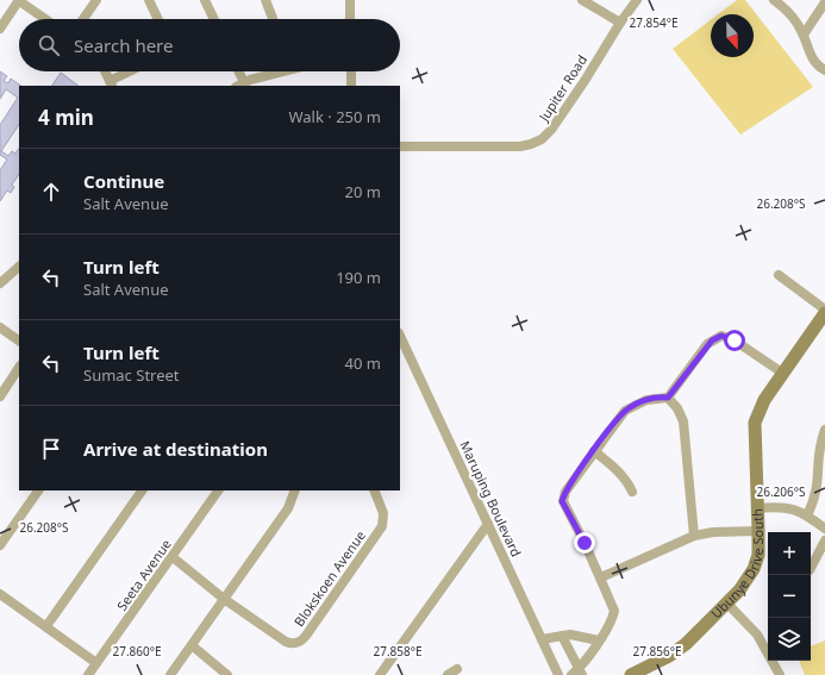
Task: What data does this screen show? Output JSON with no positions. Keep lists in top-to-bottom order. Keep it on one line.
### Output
{"streets":{"street":["Jupiter Road","Maruping Boulevard","Ubunye Drive South","Seeta Avenue","Blokskoen Avenue"]},"crossings":[["Seeta Avenue","Blokskoen Avenue"]],"north":"bottom","page":{"search":"Search here","heading":["4 min","Walk · 250 m"],"list":[["Continue","Salt Avenue","20 m"],["Turn left","Salt Avenue","190 m"],["Turn left","Sumac Street","40 m"],"Arrive at destination"],"map_buttons":["+","−"]},"coordinates":["27.854°E","26.208°S","26.206°S","27.860°E","27.858°E","27.856°E"]}
